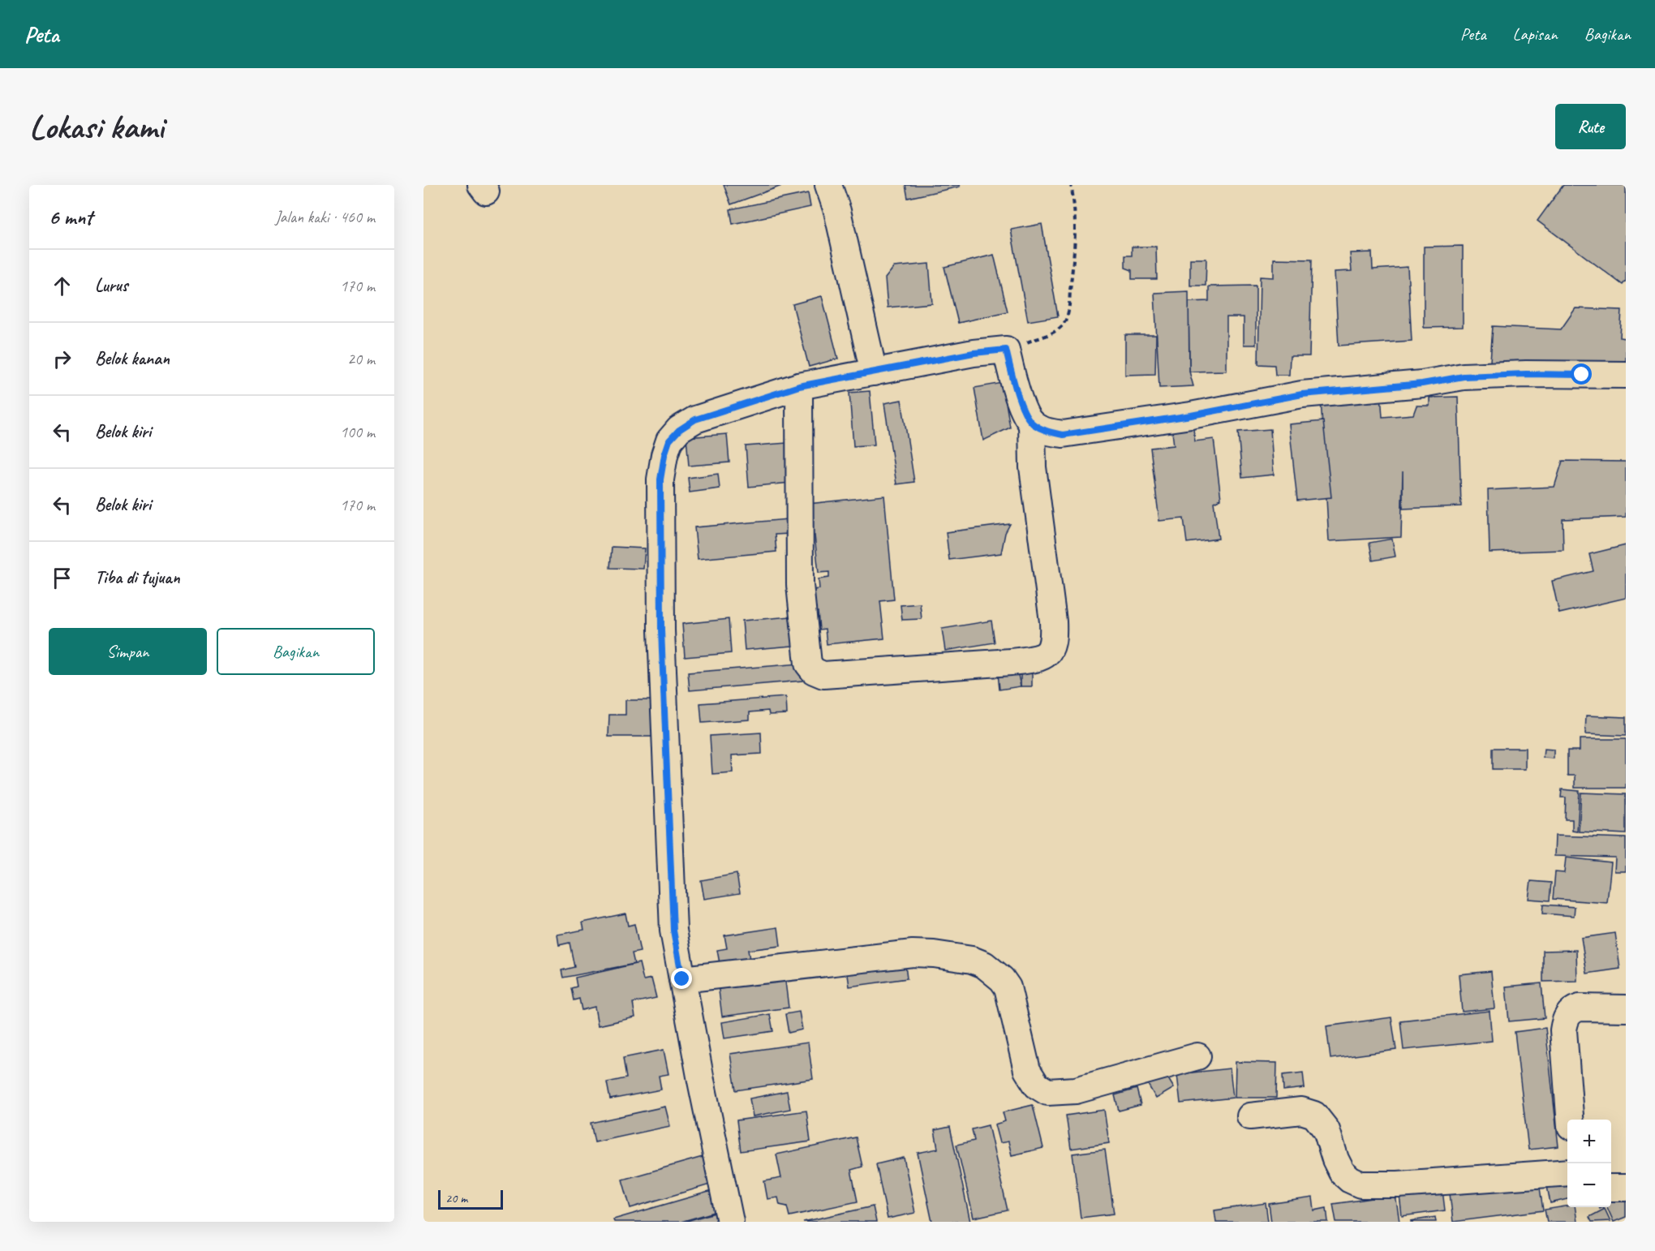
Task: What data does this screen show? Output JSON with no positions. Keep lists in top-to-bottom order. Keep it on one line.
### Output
{"scale_bar":"20 m","page":{"header":"Peta","nav":["Peta","Lapisan","Bagikan"],"buttons":["Rute",["Simpan","Bagikan"]],"title":"Lokasi kami","heading":["6 mnt","Jalan kaki · 460 m"],"list":[["Lurus","170 m"],["Belok kanan","20 m"],["Belok kiri","100 m"],["Belok kiri","170 m"],"Tiba di tujuan"],"map_buttons":["+","−"],"scale":"20 m"}}
